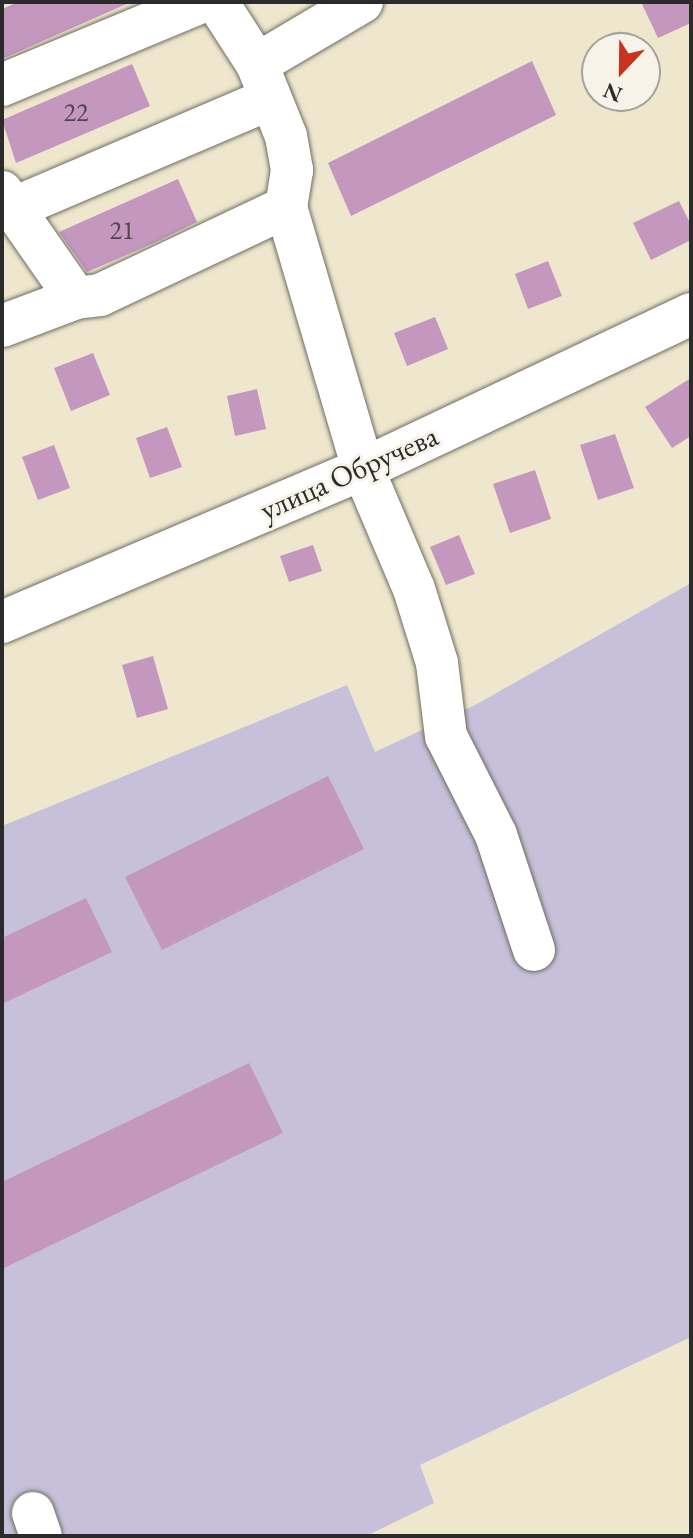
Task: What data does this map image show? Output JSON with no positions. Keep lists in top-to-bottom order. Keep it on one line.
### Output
{"streets":{"street":["улица Обручева"]},"house_numbers":["22","21"],"north":"bottom"}
